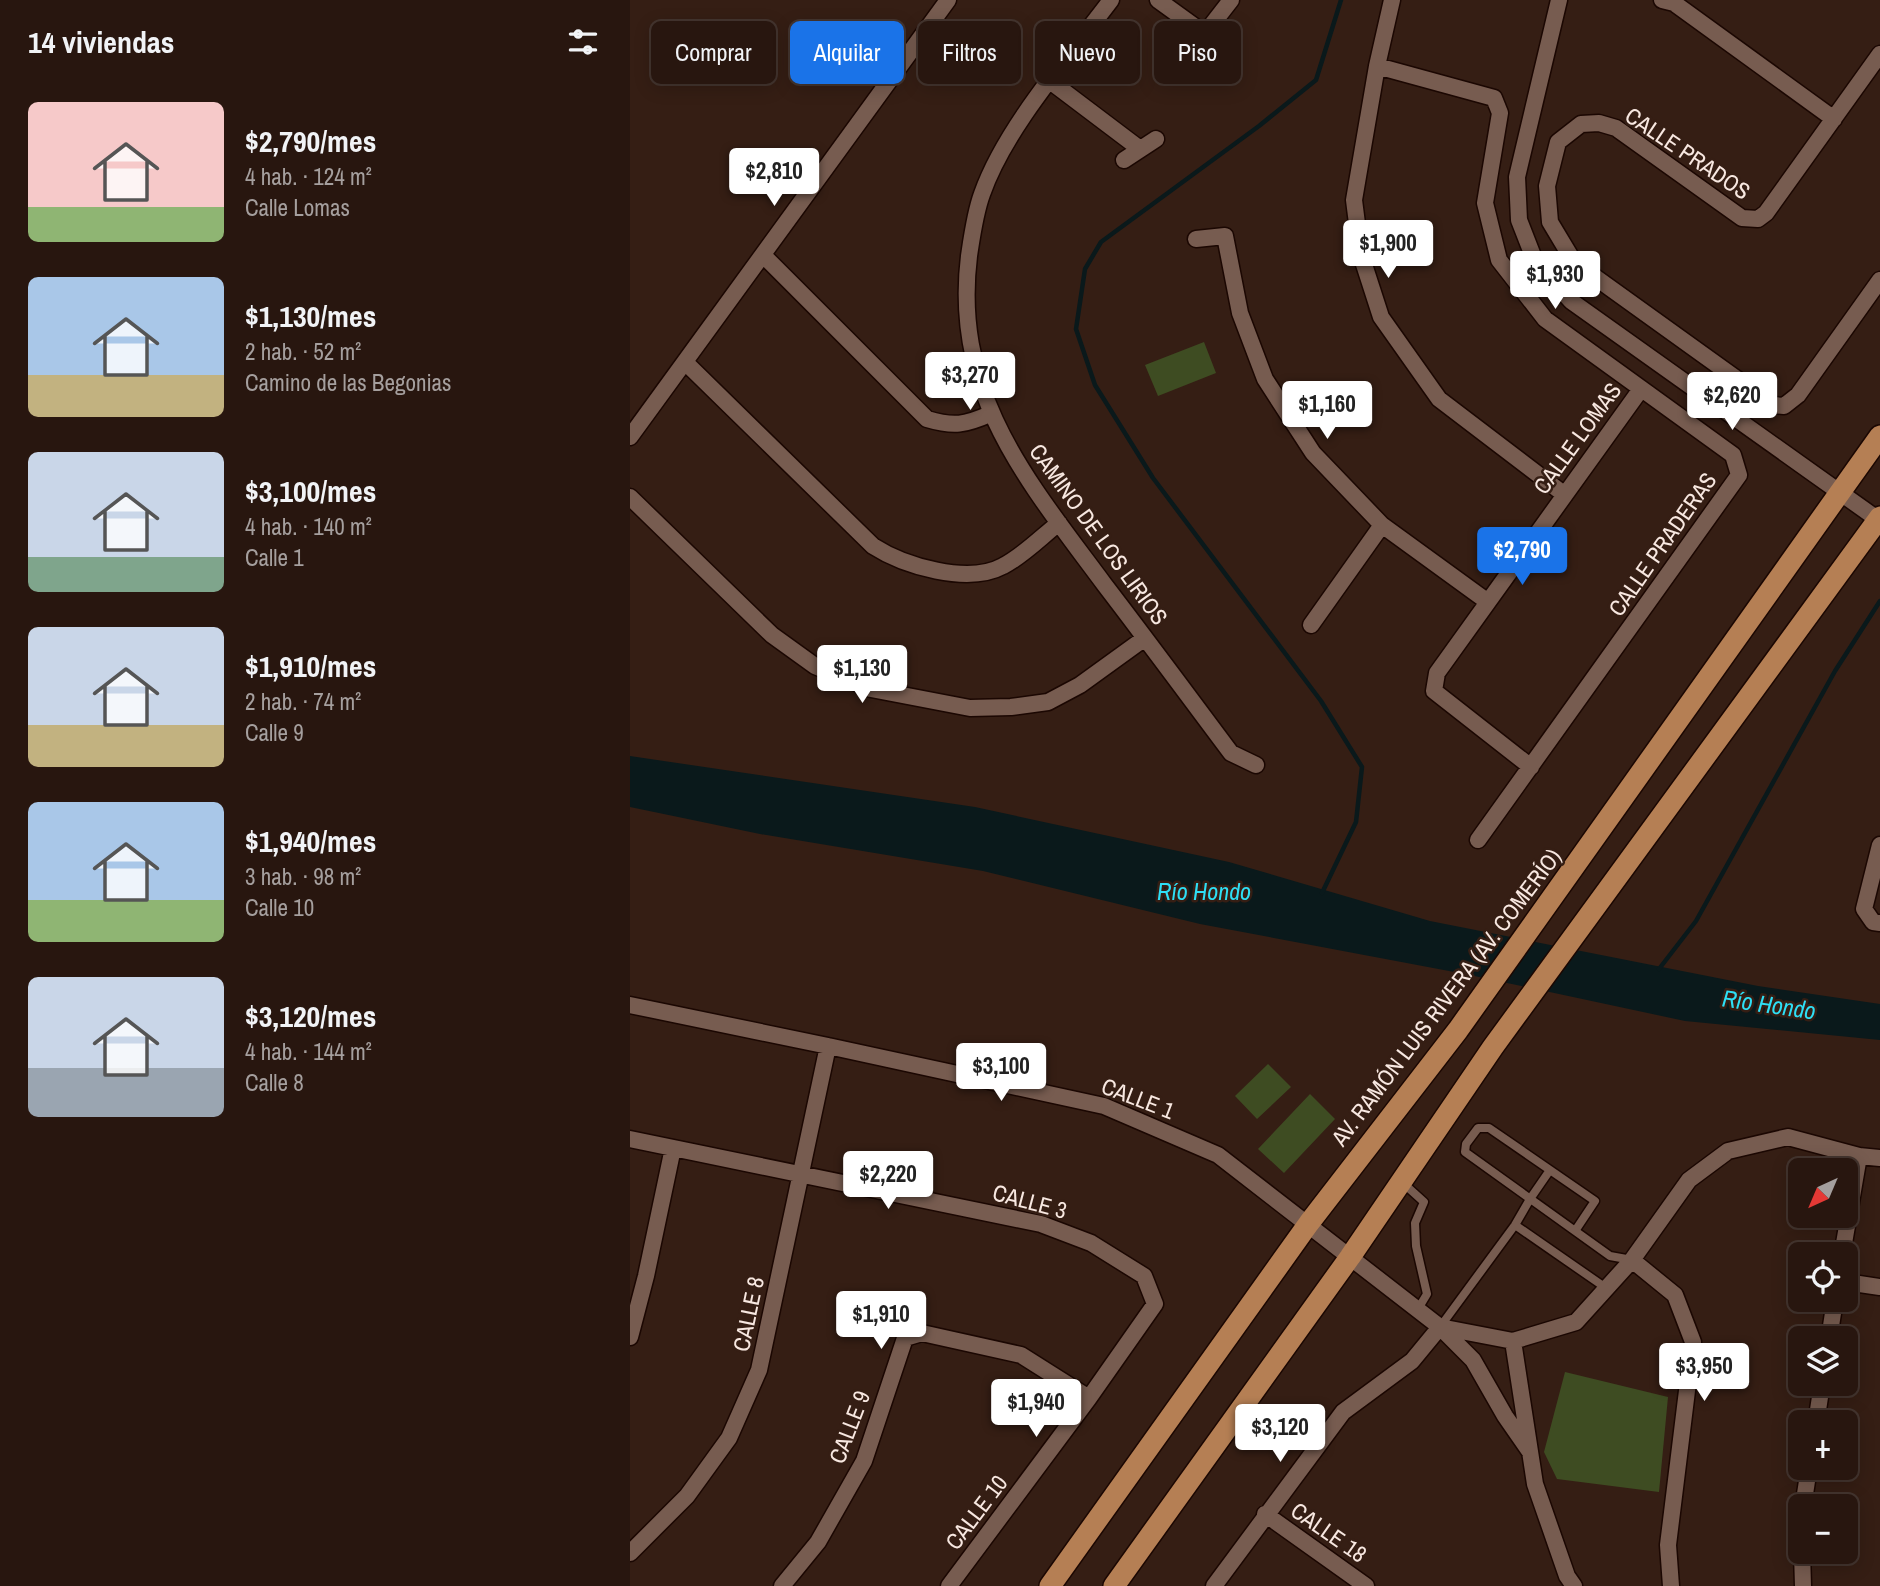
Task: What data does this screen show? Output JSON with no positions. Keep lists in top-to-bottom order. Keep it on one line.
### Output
{"streets":{"main road":["AV. RAMÓN LUIS RIVERA (AV. COMERÍO)"],"street":["CALLE PRADOS","CALLE LOMAS","CAMINO DE LOS LIRIOS","CALLE PRADERAS","CALLE 1","CALLE 3","CALLE 8","CALLE 9","CALLE 10","CALLE 18"]},"crossings":[["CALLE LOMAS","CALLE PRADERAS"],["AV. RAMÓN LUIS RIVERA (AV. COMERÍO)","CALLE 1"],["CALLE 1","CALLE 8"],["CALLE 3","CALLE 8"],["CALLE 3","CALLE 10"],["CALLE 9","CALLE 10"]],"water":["Río Hondo"],"north":"bottom left","page":{"heading":"14 viviendas","chip":["Comprar","Alquilar","Filtros","Nuevo","Piso"],"list":[{"name":"$2,790/mes","note":"4 hab. · 124 m² · Calle Lomas"},{"name":"$1,130/mes","note":"2 hab. · 52 m² · Camino de las Begonias"},{"name":"$3,100/mes","note":"4 hab. · 140 m² · Calle 1"},{"name":"$1,910/mes","note":"2 hab. · 74 m² · Calle 9"},{"name":"$1,940/mes","note":"3 hab. · 98 m² · Calle 10"},{"name":"$3,120/mes","note":"4 hab. · 144 m² · Calle 8"}],"price":["$2,810","$1,900","$1,930","$3,270","$2,620","$1,160","$2,790","$1,130","$3,100","$2,220","$1,910","$3,950","$1,940","$3,120"],"map_buttons":["+","−"]}}
